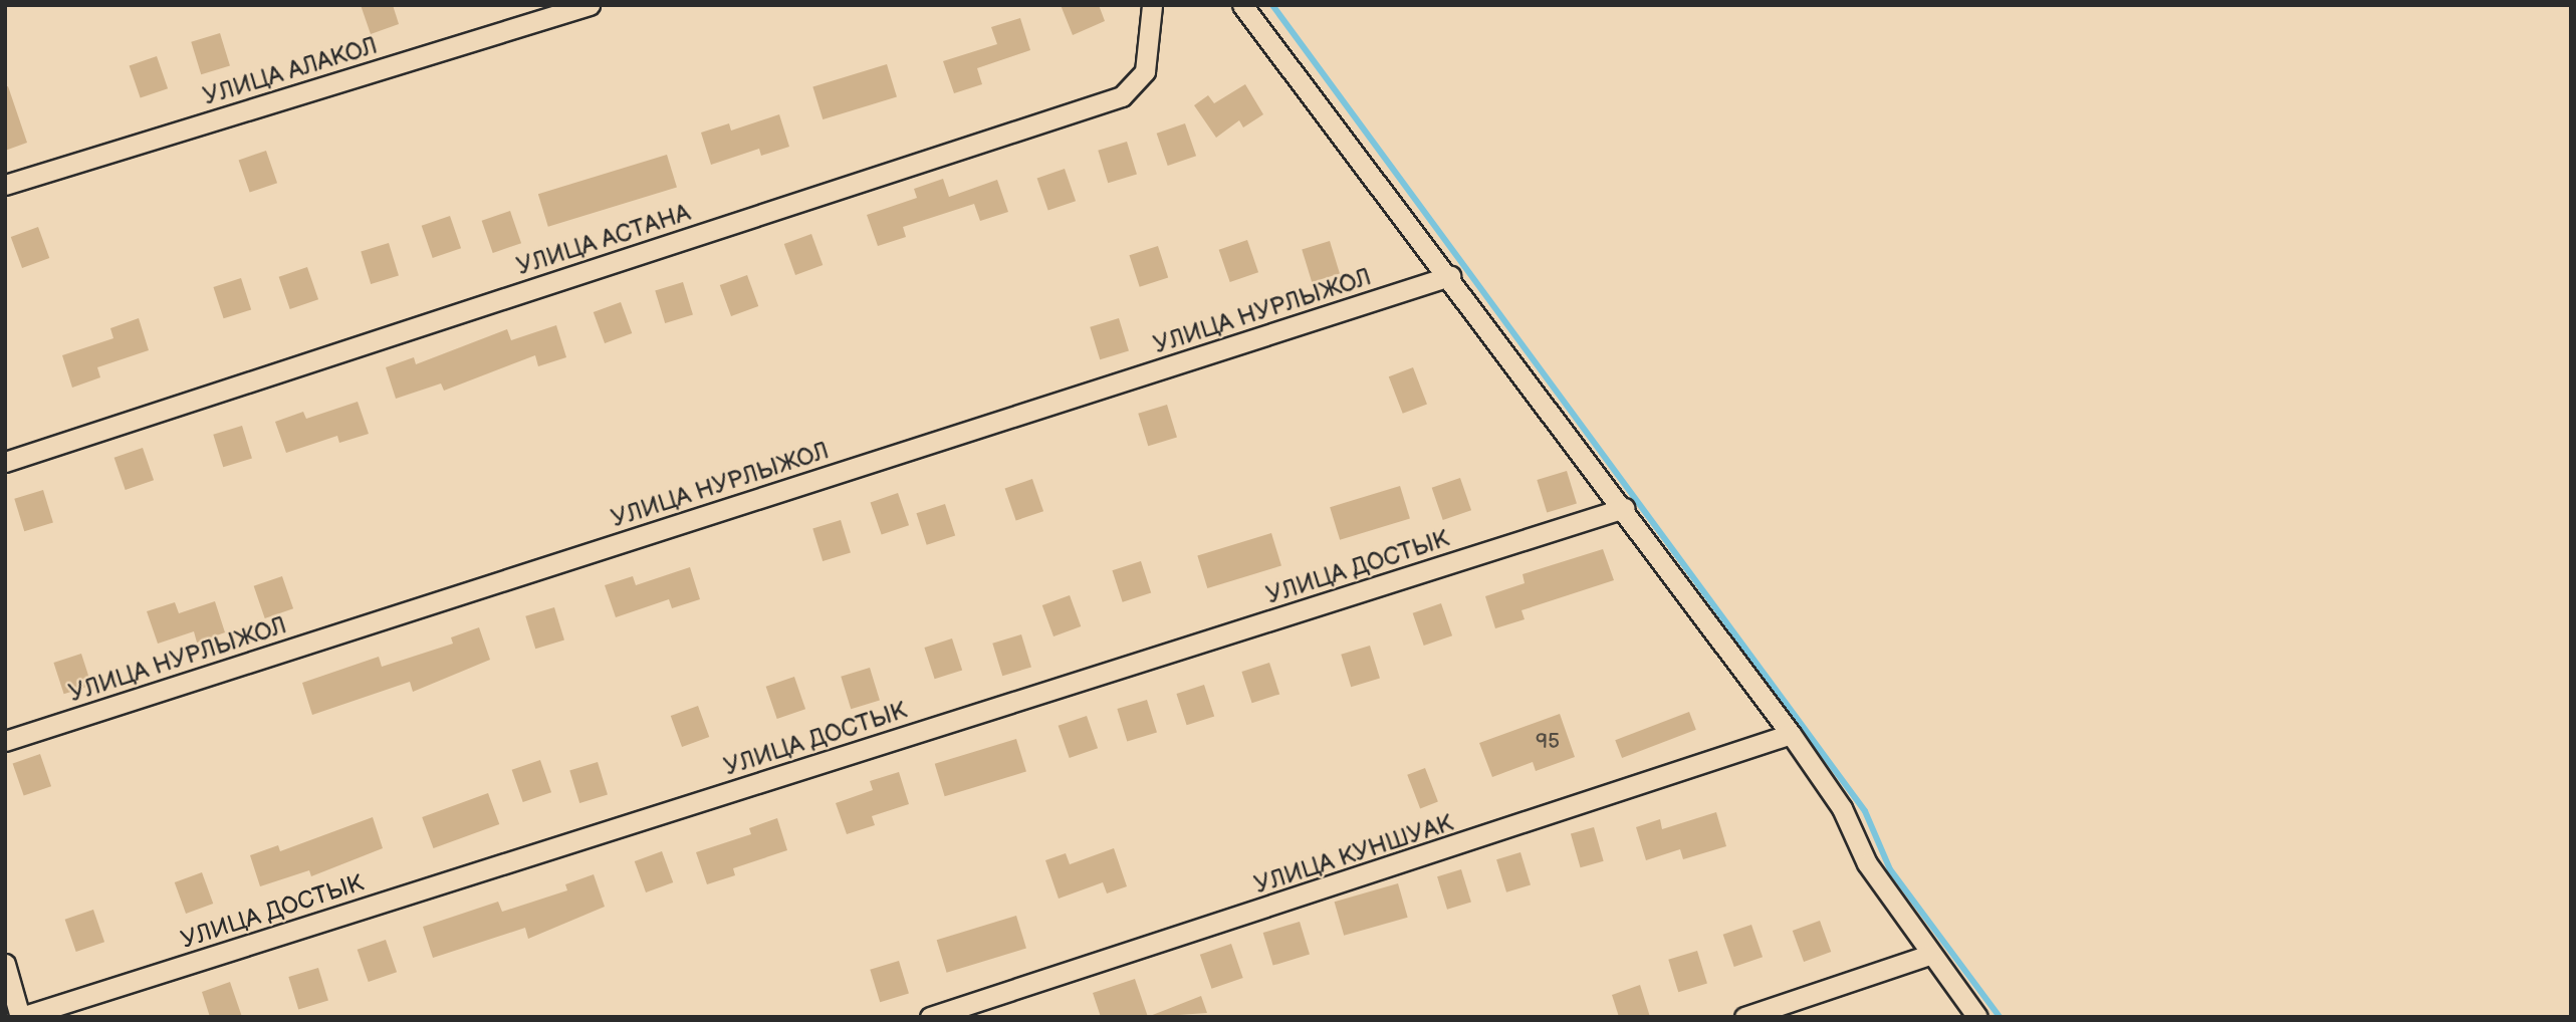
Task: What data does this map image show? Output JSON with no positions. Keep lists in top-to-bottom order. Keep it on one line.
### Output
{"streets":{"street":["УЛИЦА АЛАКОЛ","УЛИЦА АСТАНА","УЛИЦА НУРЛЫЖОЛ","УЛИЦА ДОСТЫК","УЛИЦА КУНШУАК"]},"house_numbers":["95"]}
